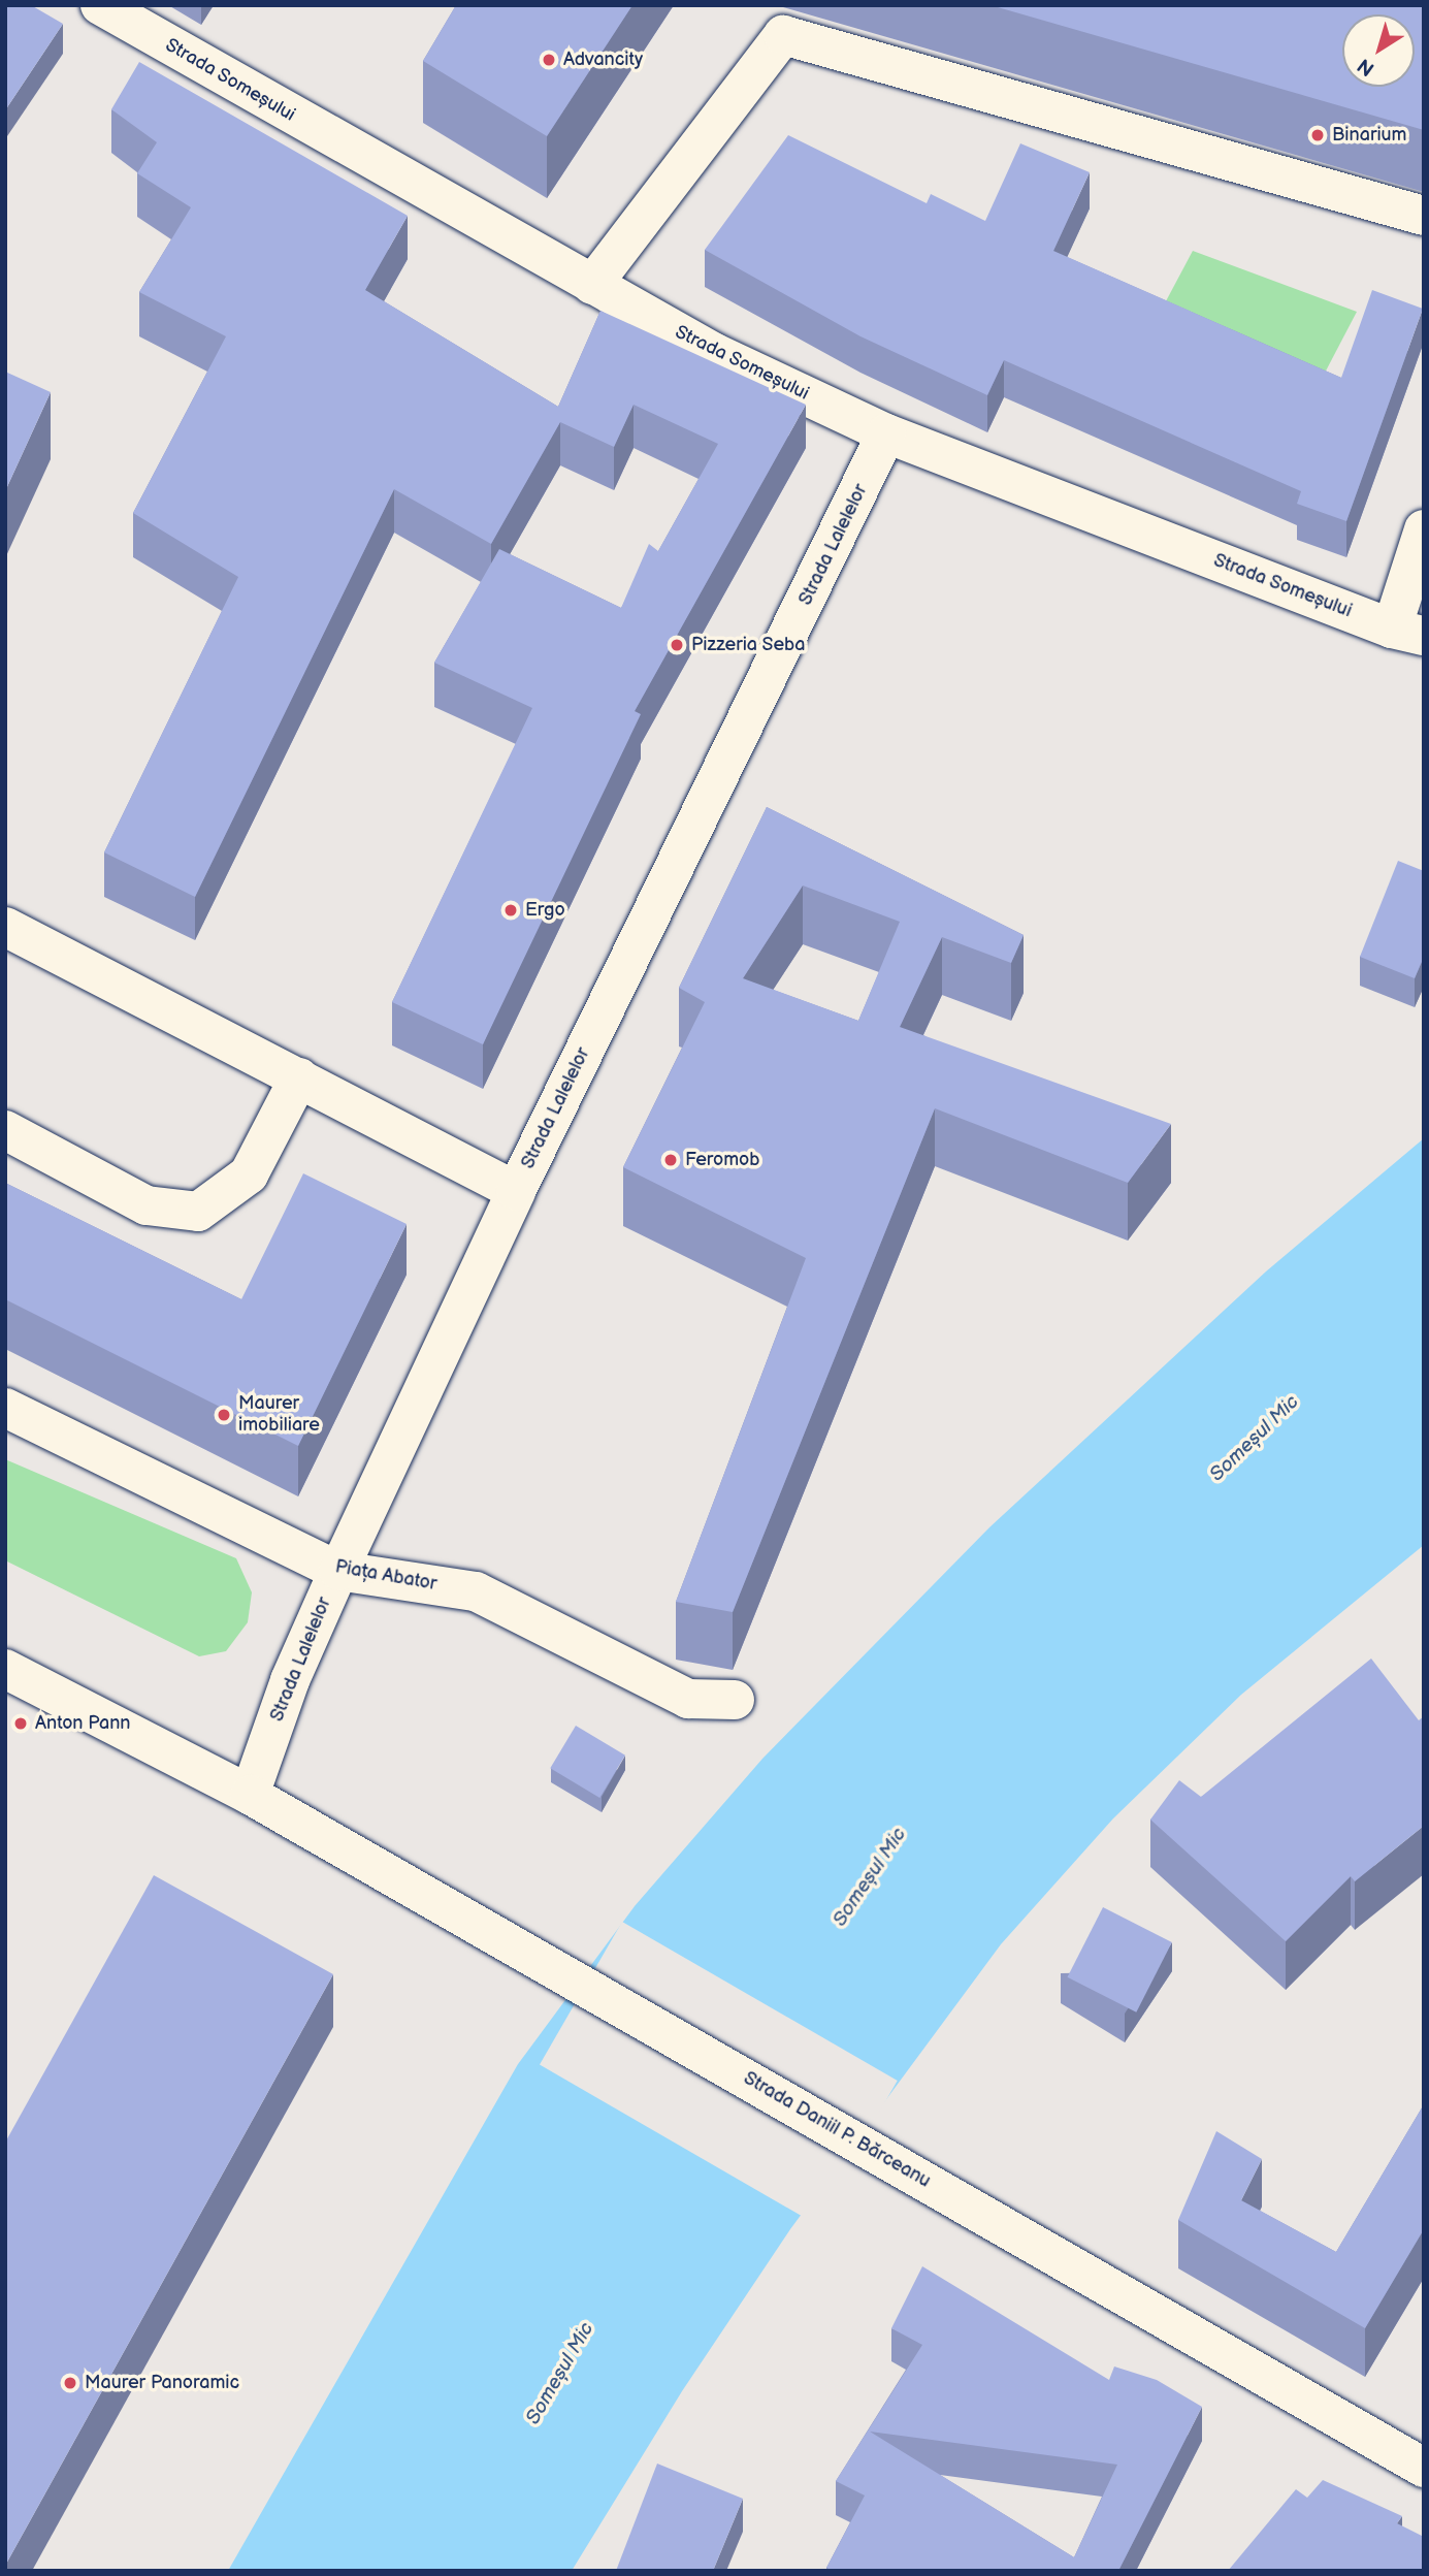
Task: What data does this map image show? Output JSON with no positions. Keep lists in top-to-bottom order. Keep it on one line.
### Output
{"streets":{"street":["Strada Someșului","Strada Lalelelor","Piața Abator","Strada Daniil P. Bărceanu"]},"crossings":[["Strada Someșului","Strada Lalelelor"],["Strada Lalelelor","Piața Abator"],["Strada Lalelelor","Strada Daniil P. Bărceanu"]],"water":["Someșul Mic"],"places":["Advancity","Binarium","Pizzeria Seba","Ergo","Feromob","Maurer imobiliare","Anton Pann","Maurer Panoramic"],"north":"bottom left"}
